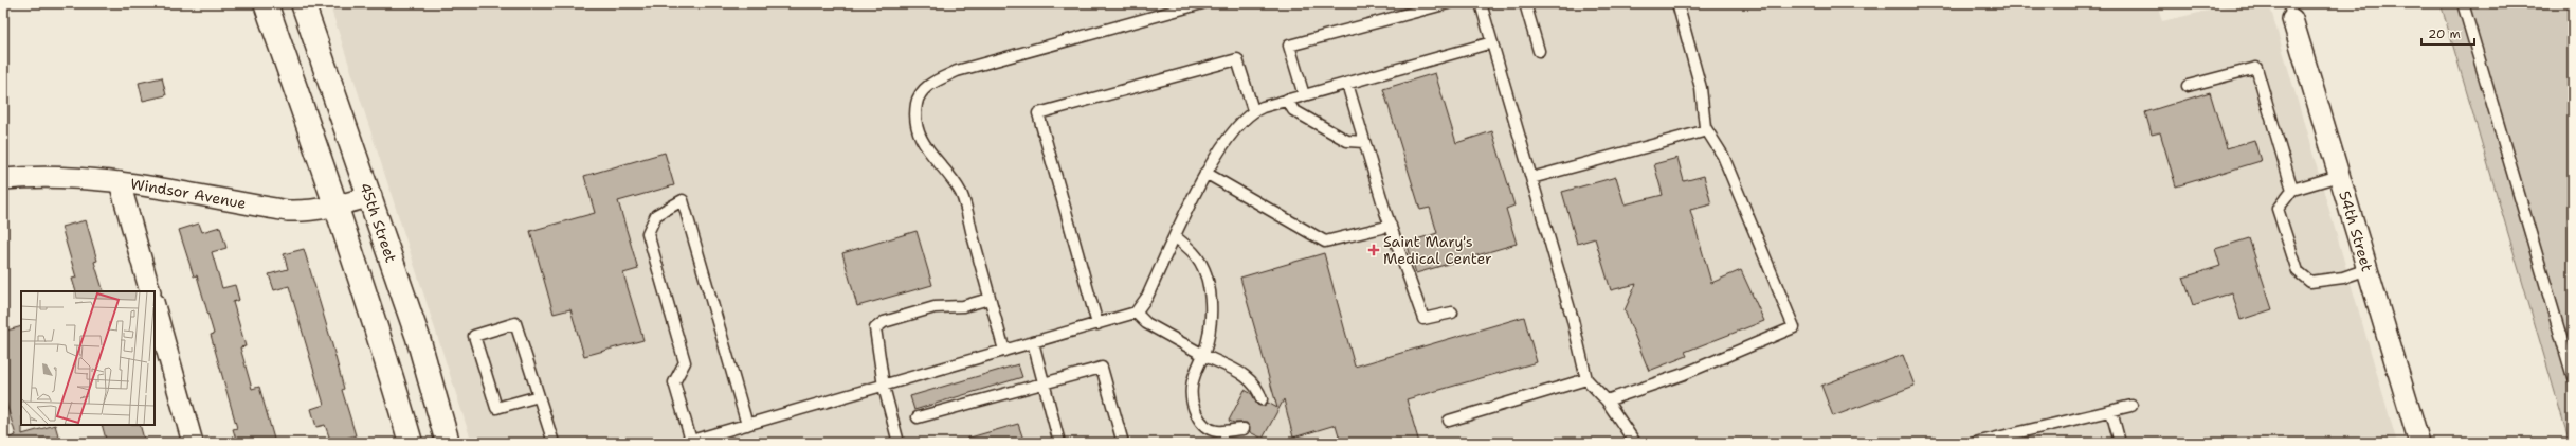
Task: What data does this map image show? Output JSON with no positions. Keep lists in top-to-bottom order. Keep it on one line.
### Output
{"streets":{"main road":["45th Street"],"street":["Windsor Avenue","54th Street"]},"crossings":[["Windsor Avenue","45th Street"]],"places":{"health":["Saint Mary's Medical Center"]},"scale_bar":"20 m"}
